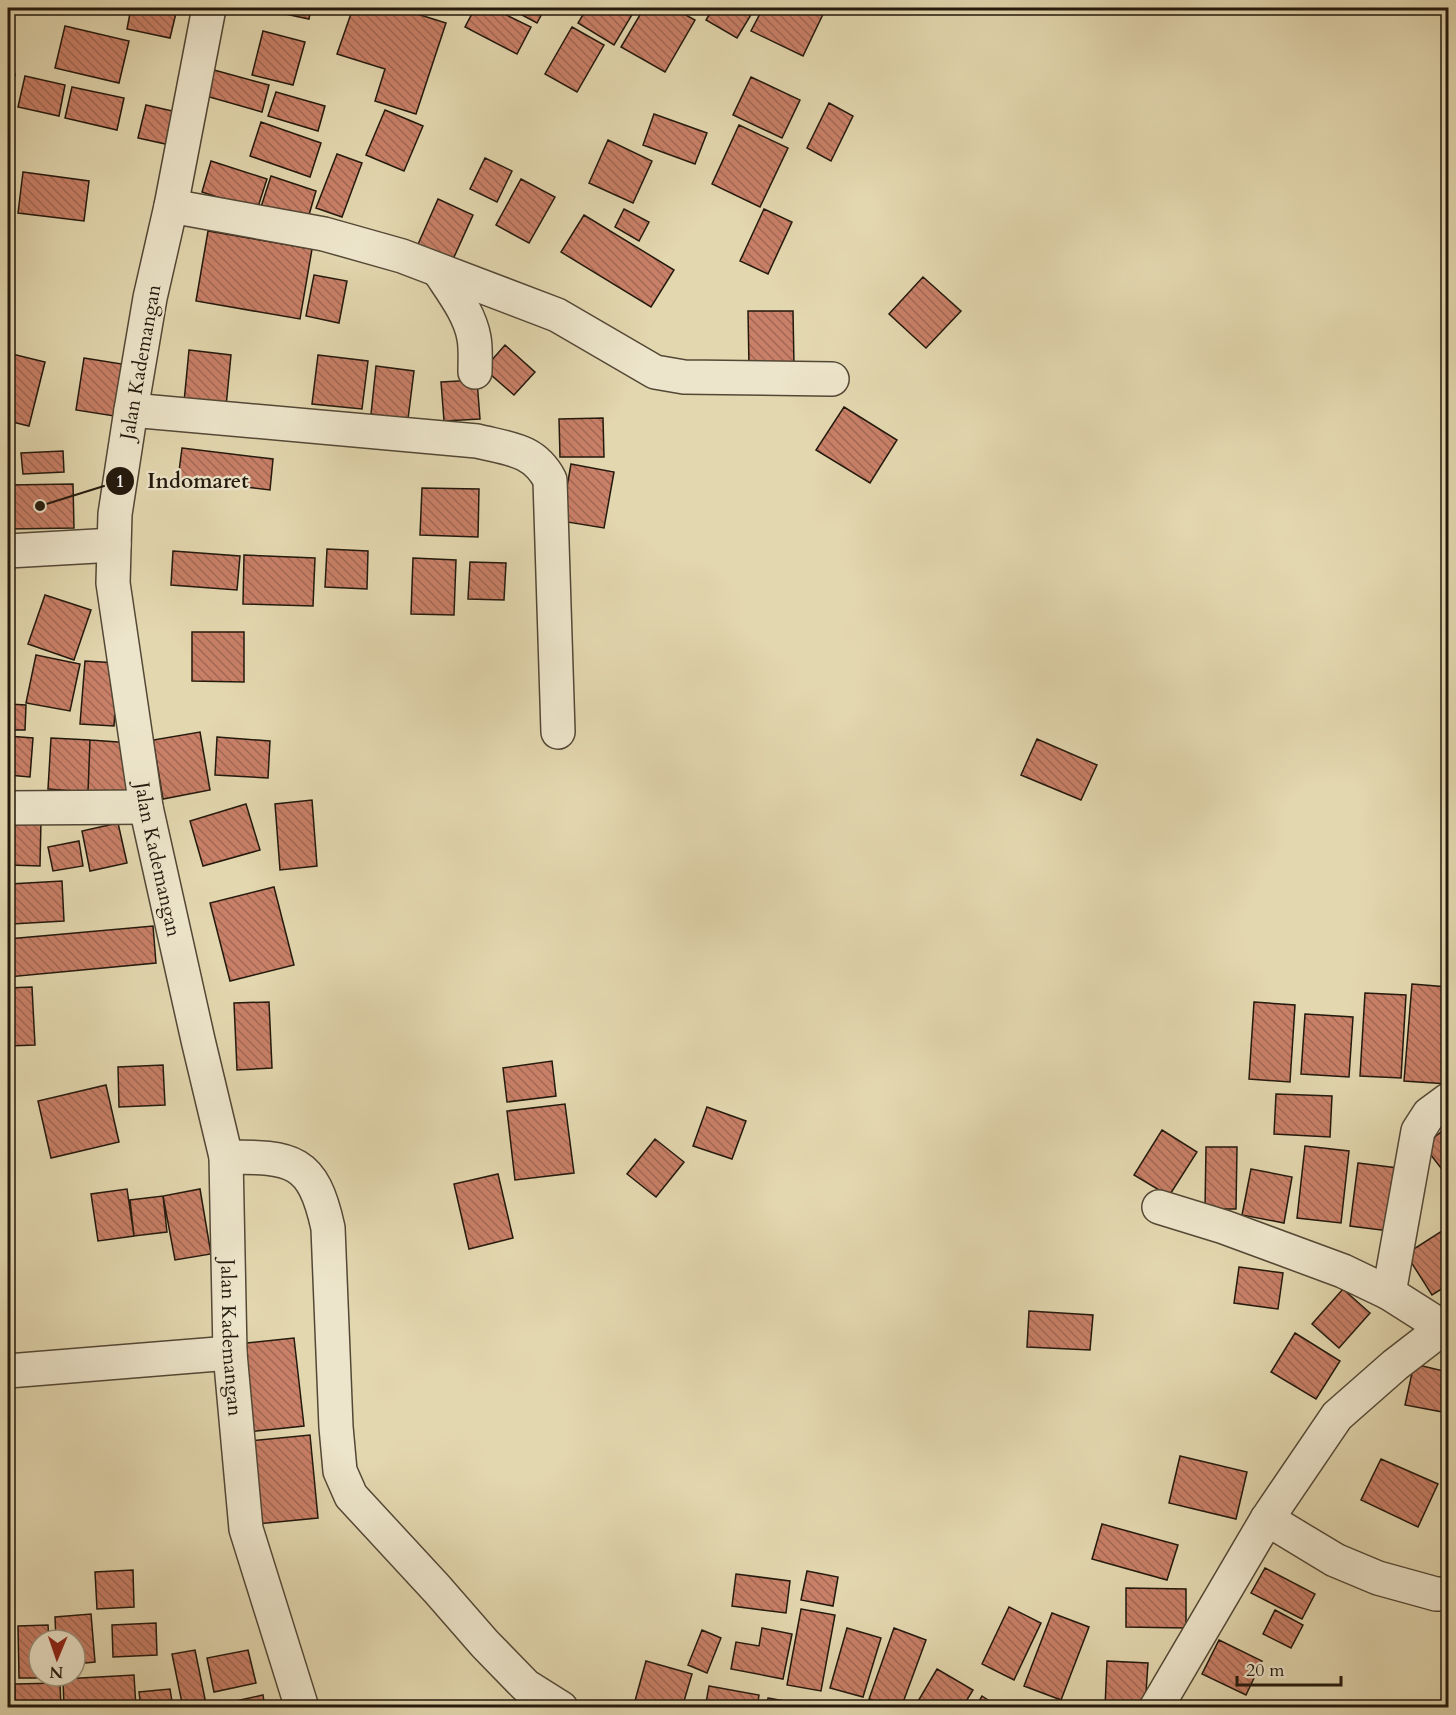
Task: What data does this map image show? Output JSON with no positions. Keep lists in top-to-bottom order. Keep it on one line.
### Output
{"streets":{"street":["Jalan Kademangan"]},"places":["Indomaret"],"scale_bar":"20 m","north":"bottom"}
